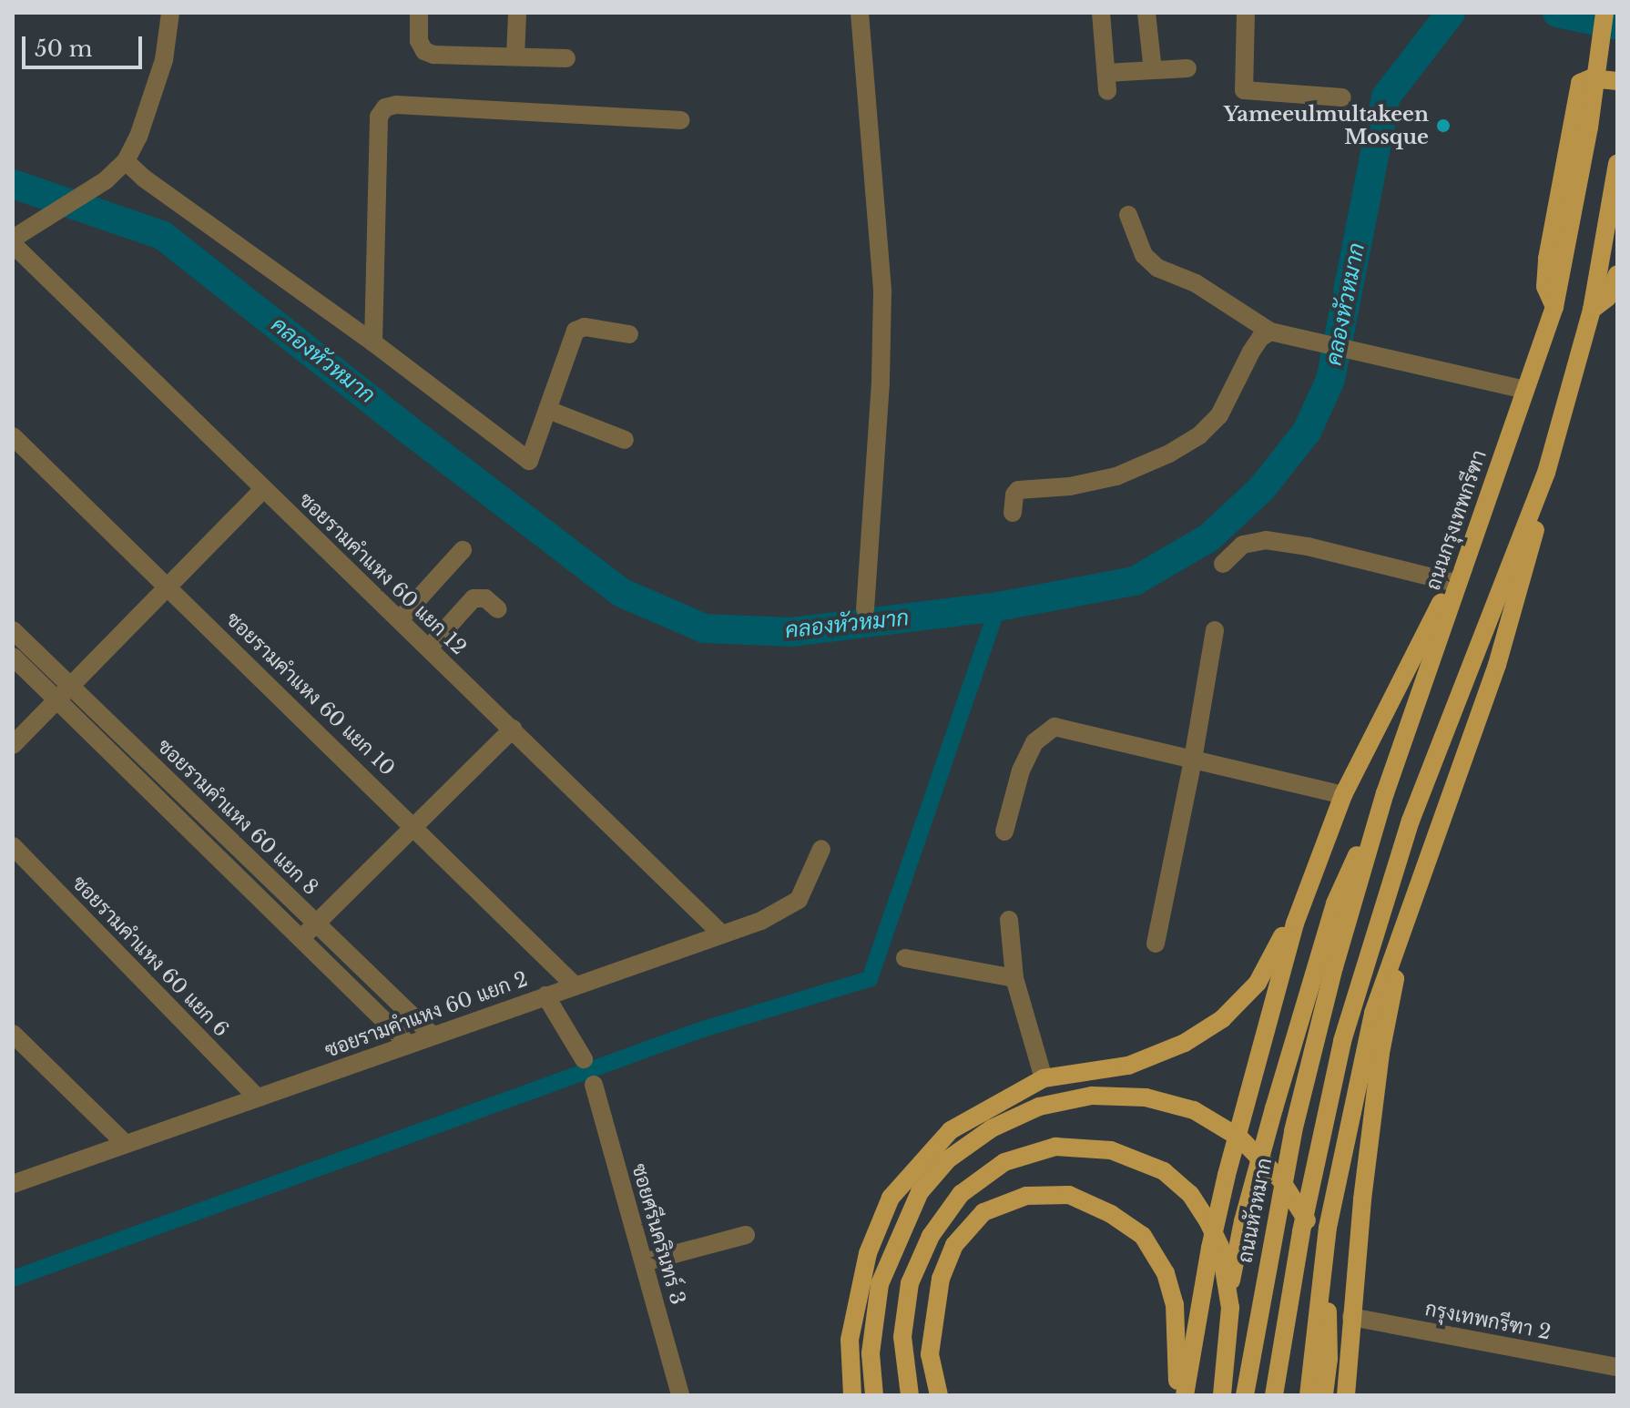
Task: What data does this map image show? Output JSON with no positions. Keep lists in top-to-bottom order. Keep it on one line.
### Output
{"streets":{"main road":["ถนนกรุงเทพกรีฑา","ถนนหัวหมาก"],"street":["ซอยรามคำแหง 60 แยก 12","ซอยรามคำแหง 60 แยก 10","ซอยรามคำแหง 60 แยก 8","ซอยรามคำแหง 60 แยก 6","ซอยรามคำแหง 60 แยก 2","ซอยศรีนครินทร์ 3","กรุงเทพกรีฑา 2"]},"crossings":[["ถนนกรุงเทพกรีฑา","ถนนหัวหมาก"],["ซอยรามคำแหง 60 แยก 12","ซอยรามคำแหง 60 แยก 2"],["ซอยรามคำแหง 60 แยก 10","ซอยรามคำแหง 60 แยก 2"],["ซอยรามคำแหง 60 แยก 8","ซอยรามคำแหง 60 แยก 2"],["ซอยรามคำแหง 60 แยก 6","ซอยรามคำแหง 60 แยก 2"]],"water":["คลองหัวหมาก"],"places":["Yameeulmultakeen Mosque"],"scale_bar":"50 m"}
